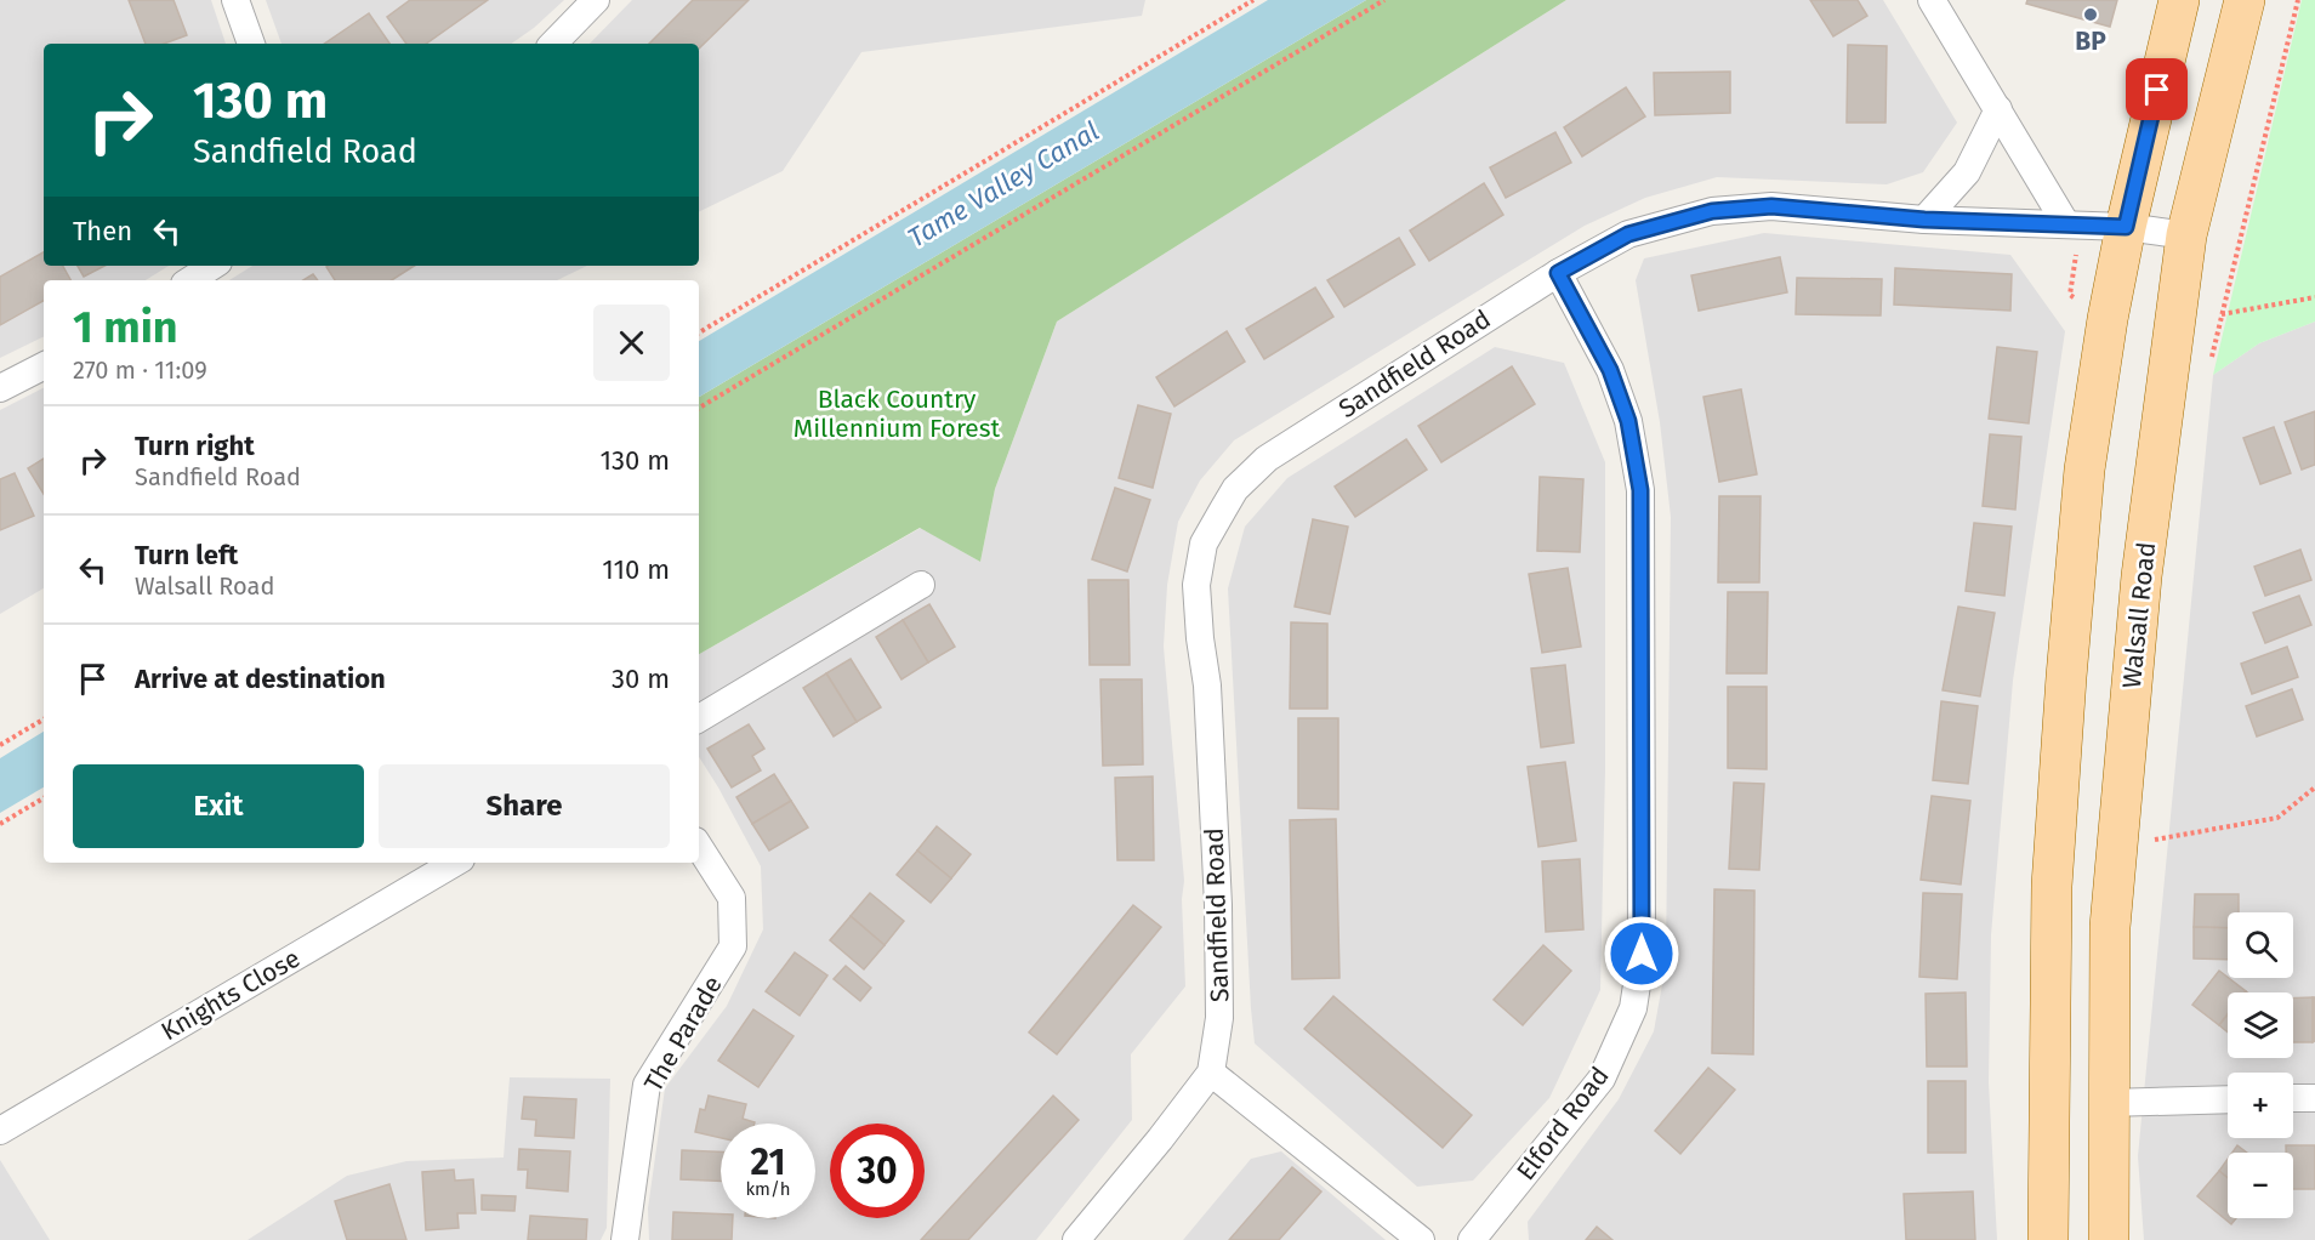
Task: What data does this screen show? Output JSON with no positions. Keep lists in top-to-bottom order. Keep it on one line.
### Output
{"streets":{"main road":["Walsall Road"],"street":["Sandfield Road","Knights Close","The Parade","Elford Road"]},"crossings":[["Sandfield Road","Walsall Road"],["Sandfield Road","Elford Road"]],"water":["Tame Valley Canal"],"parks":["Black Country Millennium Forest"],"places":["BP"],"page":{"turn":["130 m","Sandfield Road"],"then":"Then","heading":["1 min","270 m · 11:09"],"list":[{"name":"Turn right","note":"Sandfield Road","value":"130 m"},{"name":"Turn left","note":"Walsall Road","value":"110 m"},{"name":"Arrive at destination","value":"30 m"}],"buttons":["Exit","Share"],"map_buttons":["+","−"],"speed":"21 km/h","limit":"30"}}
